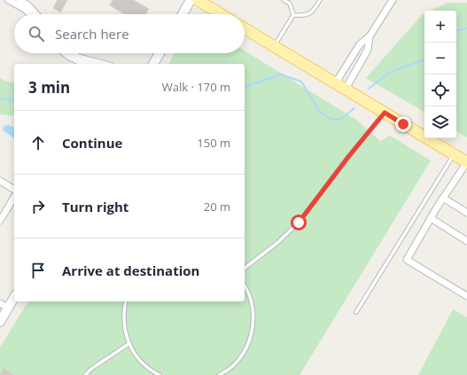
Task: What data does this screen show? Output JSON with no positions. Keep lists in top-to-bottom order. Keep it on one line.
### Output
{"page":{"map_buttons":["+","−"],"search":"Search here","heading":["3 min","Walk · 170 m"],"list":[["Continue","150 m"],["Turn right","20 m"],"Arrive at destination"]}}
